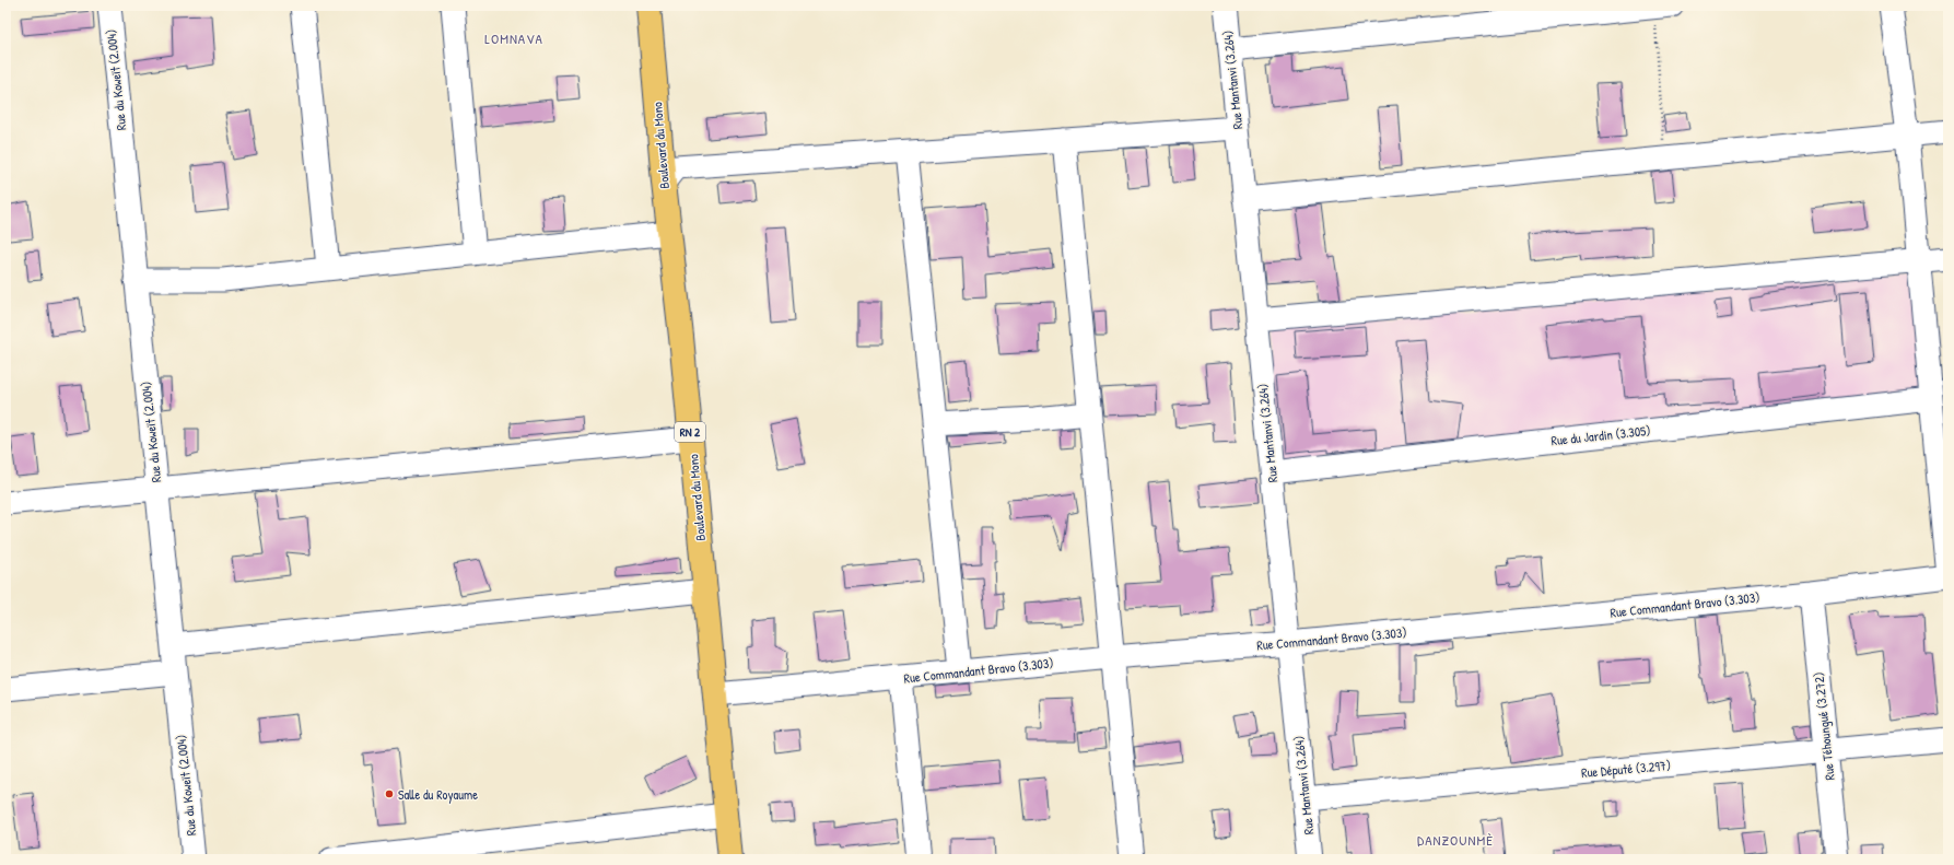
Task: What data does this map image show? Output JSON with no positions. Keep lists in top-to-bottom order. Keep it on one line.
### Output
{"streets":{"main road":["Boulevard du Mono","RN 2"],"street":["Rue du Koweït (2.004)","Rue Mantanvi (3.264)","Rue du Jardin (3.305)","Rue Commandant Bravo (3.303)","Rue Téhoungué (3.272)","Rue Député (3.297)"]},"crossings":[["Rue Mantanvi (3.264)","Rue du Jardin (3.305)"],["Rue Mantanvi (3.264)","Rue Commandant Bravo (3.303)"],["Rue Mantanvi (3.264)","Rue Député (3.297)"],["Boulevard du Mono","Rue Commandant Bravo (3.303)"],["Rue Commandant Bravo (3.303)","Rue Téhoungué (3.272)"],["Rue Téhoungué (3.272)","Rue Député (3.297)"]],"districts":["LOMNAVA","DANZOUNMÈ"],"places":["Salle du Royaume"]}
